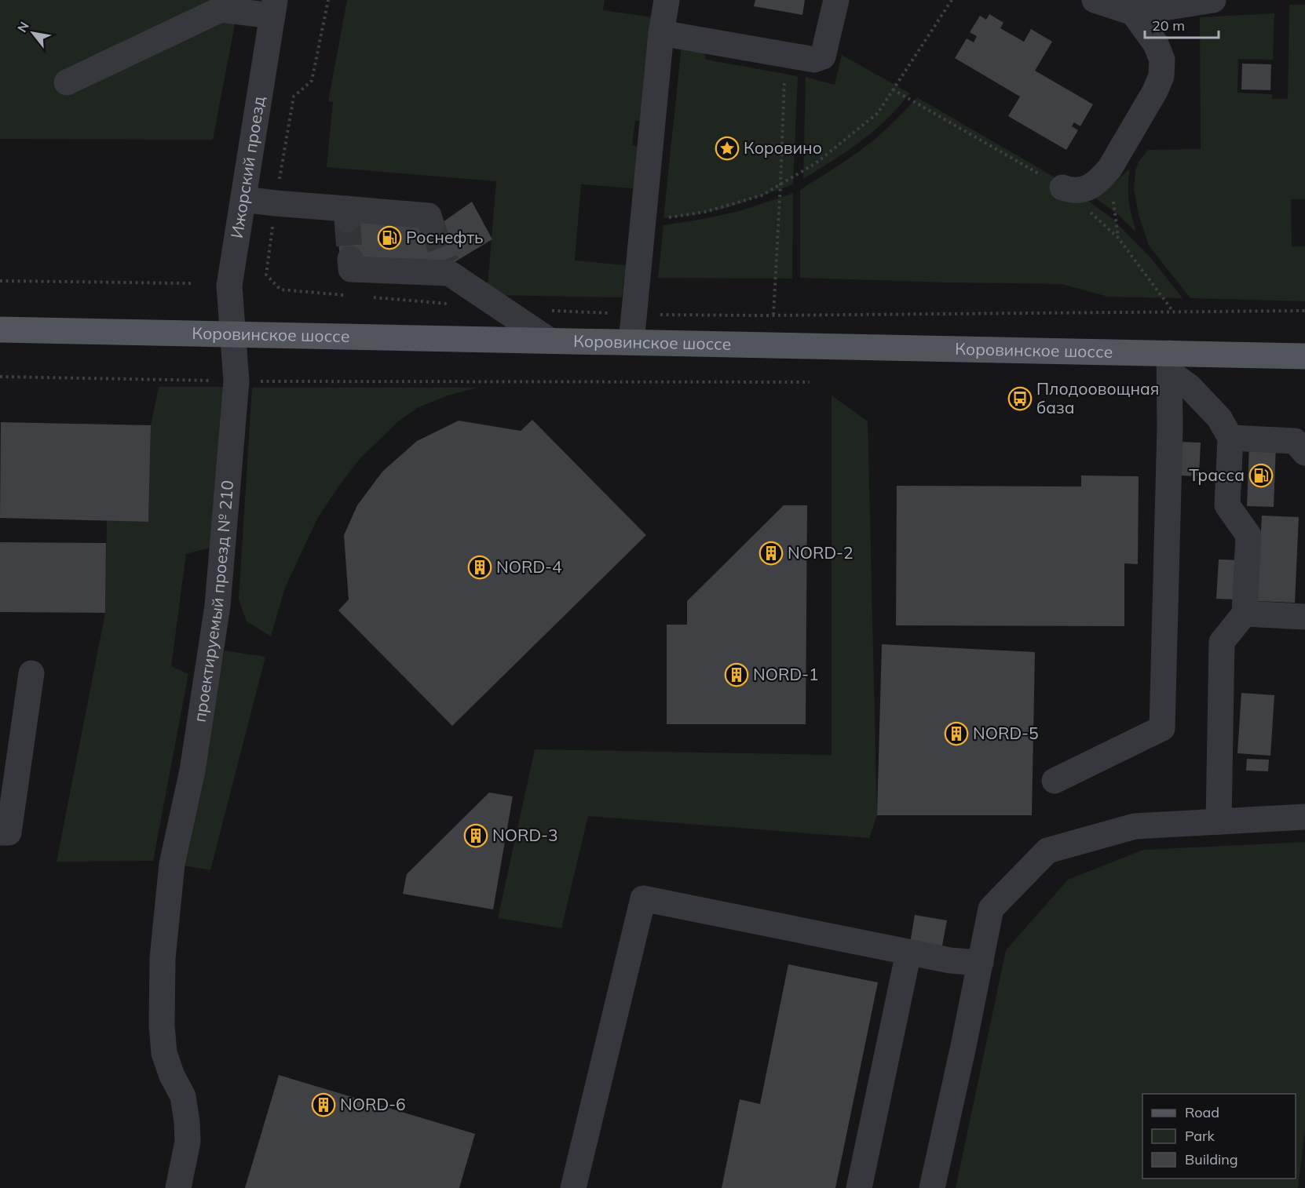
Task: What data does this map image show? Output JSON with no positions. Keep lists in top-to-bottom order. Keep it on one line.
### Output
{"streets":{"main road":["Коровинское шоссе"],"street":["Ижорский проезд","проектируемый проезд № 210"]},"crossings":[["Ижорский проезд","Коровинское шоссе"],["Ижорский проезд","проектируемый проезд № 210"],["Коровинское шоссе","проектируемый проезд № 210"]],"places":{"place":["Коровино"],"fuel station":["Роснефть","Трасса"],"bus stop":["Плодоовощная база"],"building":["NORD-2","NORD-4","NORD-1","NORD-5","NORD-3","NORD-6"]},"legend":["Road","Park","Building"],"scale_bar":"20 m","north":"top left"}
